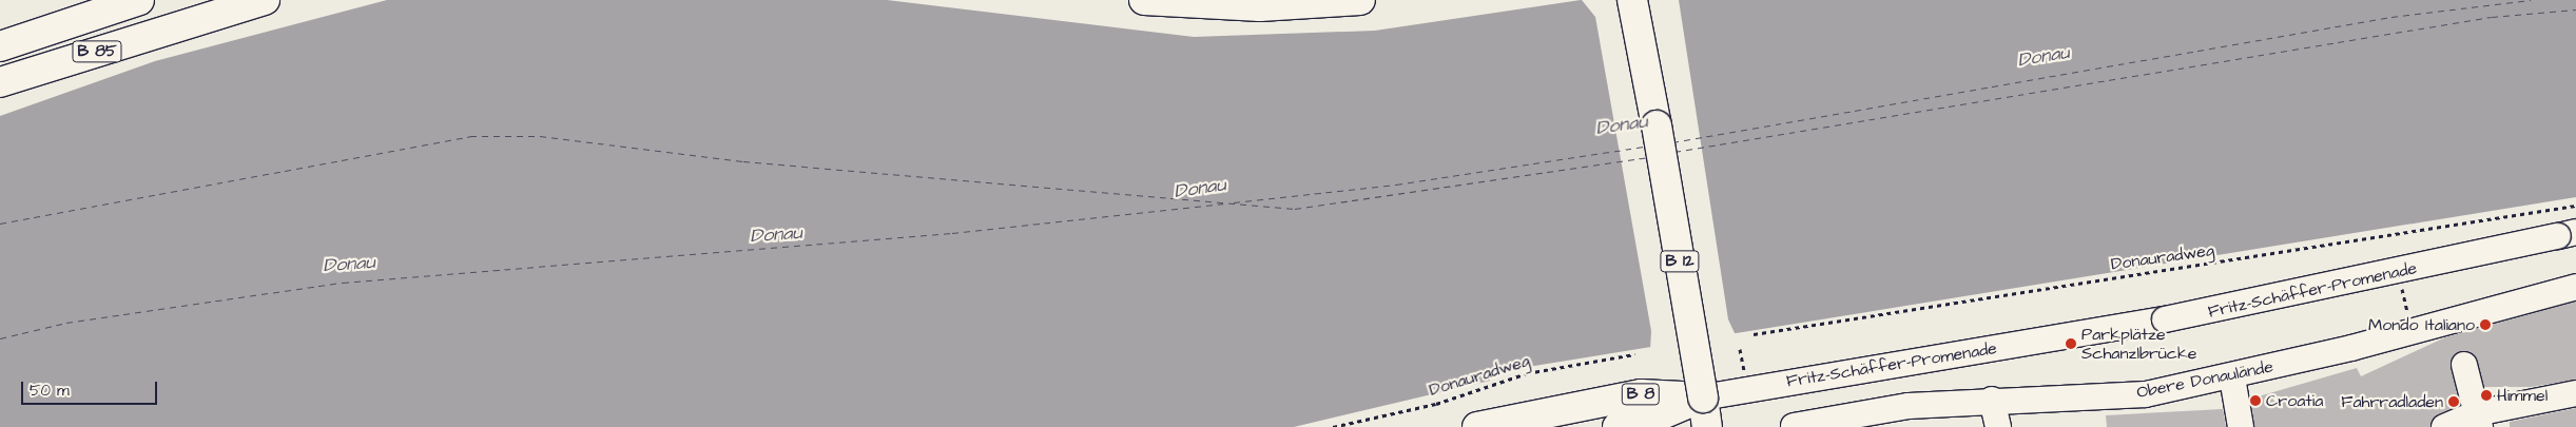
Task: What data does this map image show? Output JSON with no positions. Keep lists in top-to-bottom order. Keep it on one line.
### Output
{"streets":{"main road":["B 85","B 12","B 8"],"street":["Fritz-Schäffer-Promenade","Obere Donaulände"],"path":["Donauradweg"]},"crossings":[["B 12","Fritz-Schäffer-Promenade"],["B 12","B 8"],["Fritz-Schäffer-Promenade","B 8"]],"water":["Donau"],"places":["Mondo Italiano","Parkplätze Schanzlbrücke","Himmel","Croatia","Fahrradladen"],"scale_bar":"50 m"}
